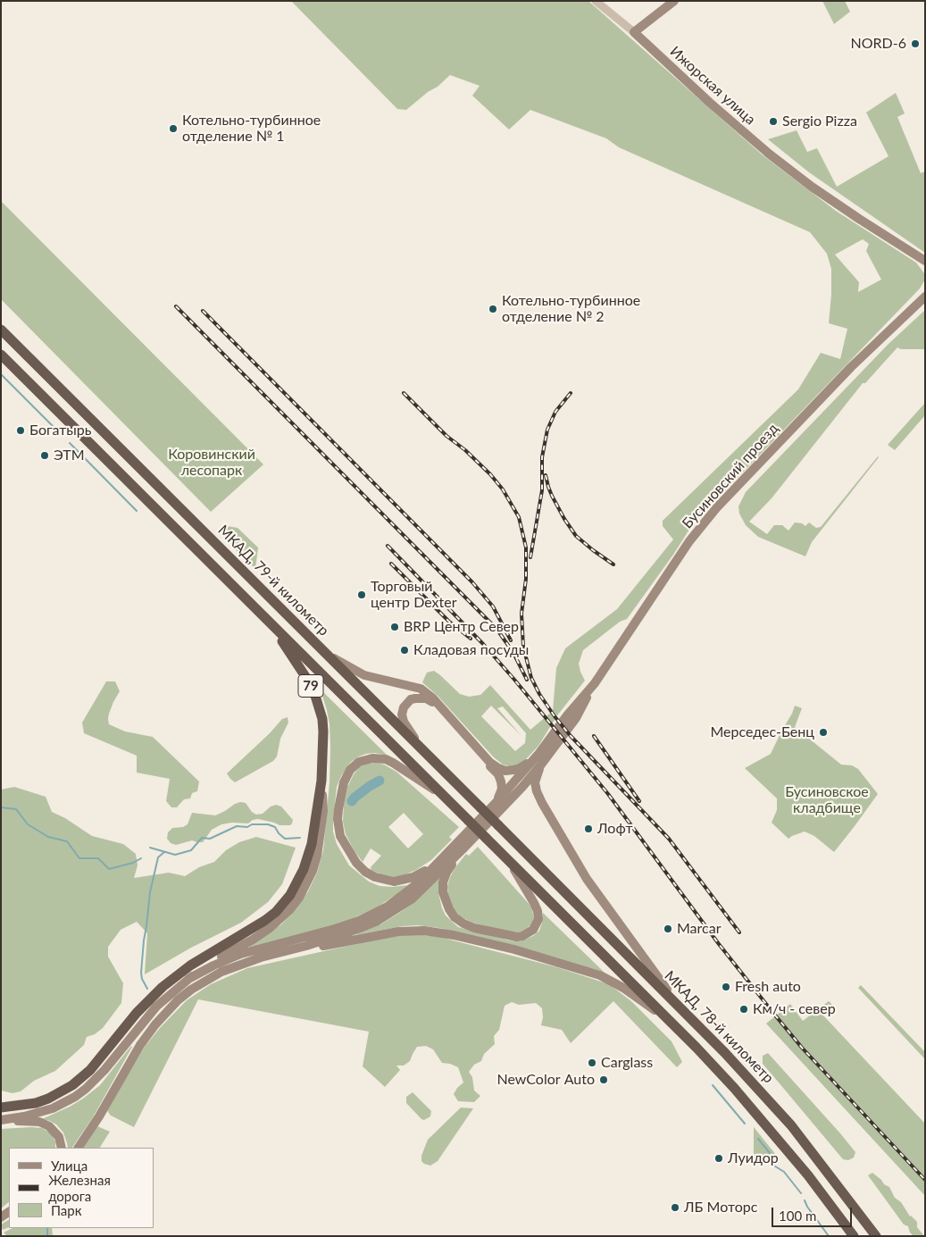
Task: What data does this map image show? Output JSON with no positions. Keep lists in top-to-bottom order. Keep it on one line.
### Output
{"streets":{"highway":["МКАД, 79-й километр","79","МКАД, 78-й километр"],"main road":["Ижорская улица","Бусиновский проезд"]},"crossings":[["МКАД, 79-й километр","МКАД, 78-й километр"]],"parks":["Коровинский лесопарк","Бусиновское кладбище"],"places":["NORD-6","Sergio Pizza","Котельно-турбинное отделение № 1","Котельно-турбинное отделение № 2","Богатырь","ЭТМ","Торговый центр Dexter","BRP Центр Север","Кладовая посуды","Мерседес-Бенц","Лофт","Marcar","Fresh auto","Км/ч - север","Carglass","NewColor Auto","Луидор","ЛБ Моторс"],"legend":["Улица","Железная дорога","Парк"],"scale_bar":"100 m"}
